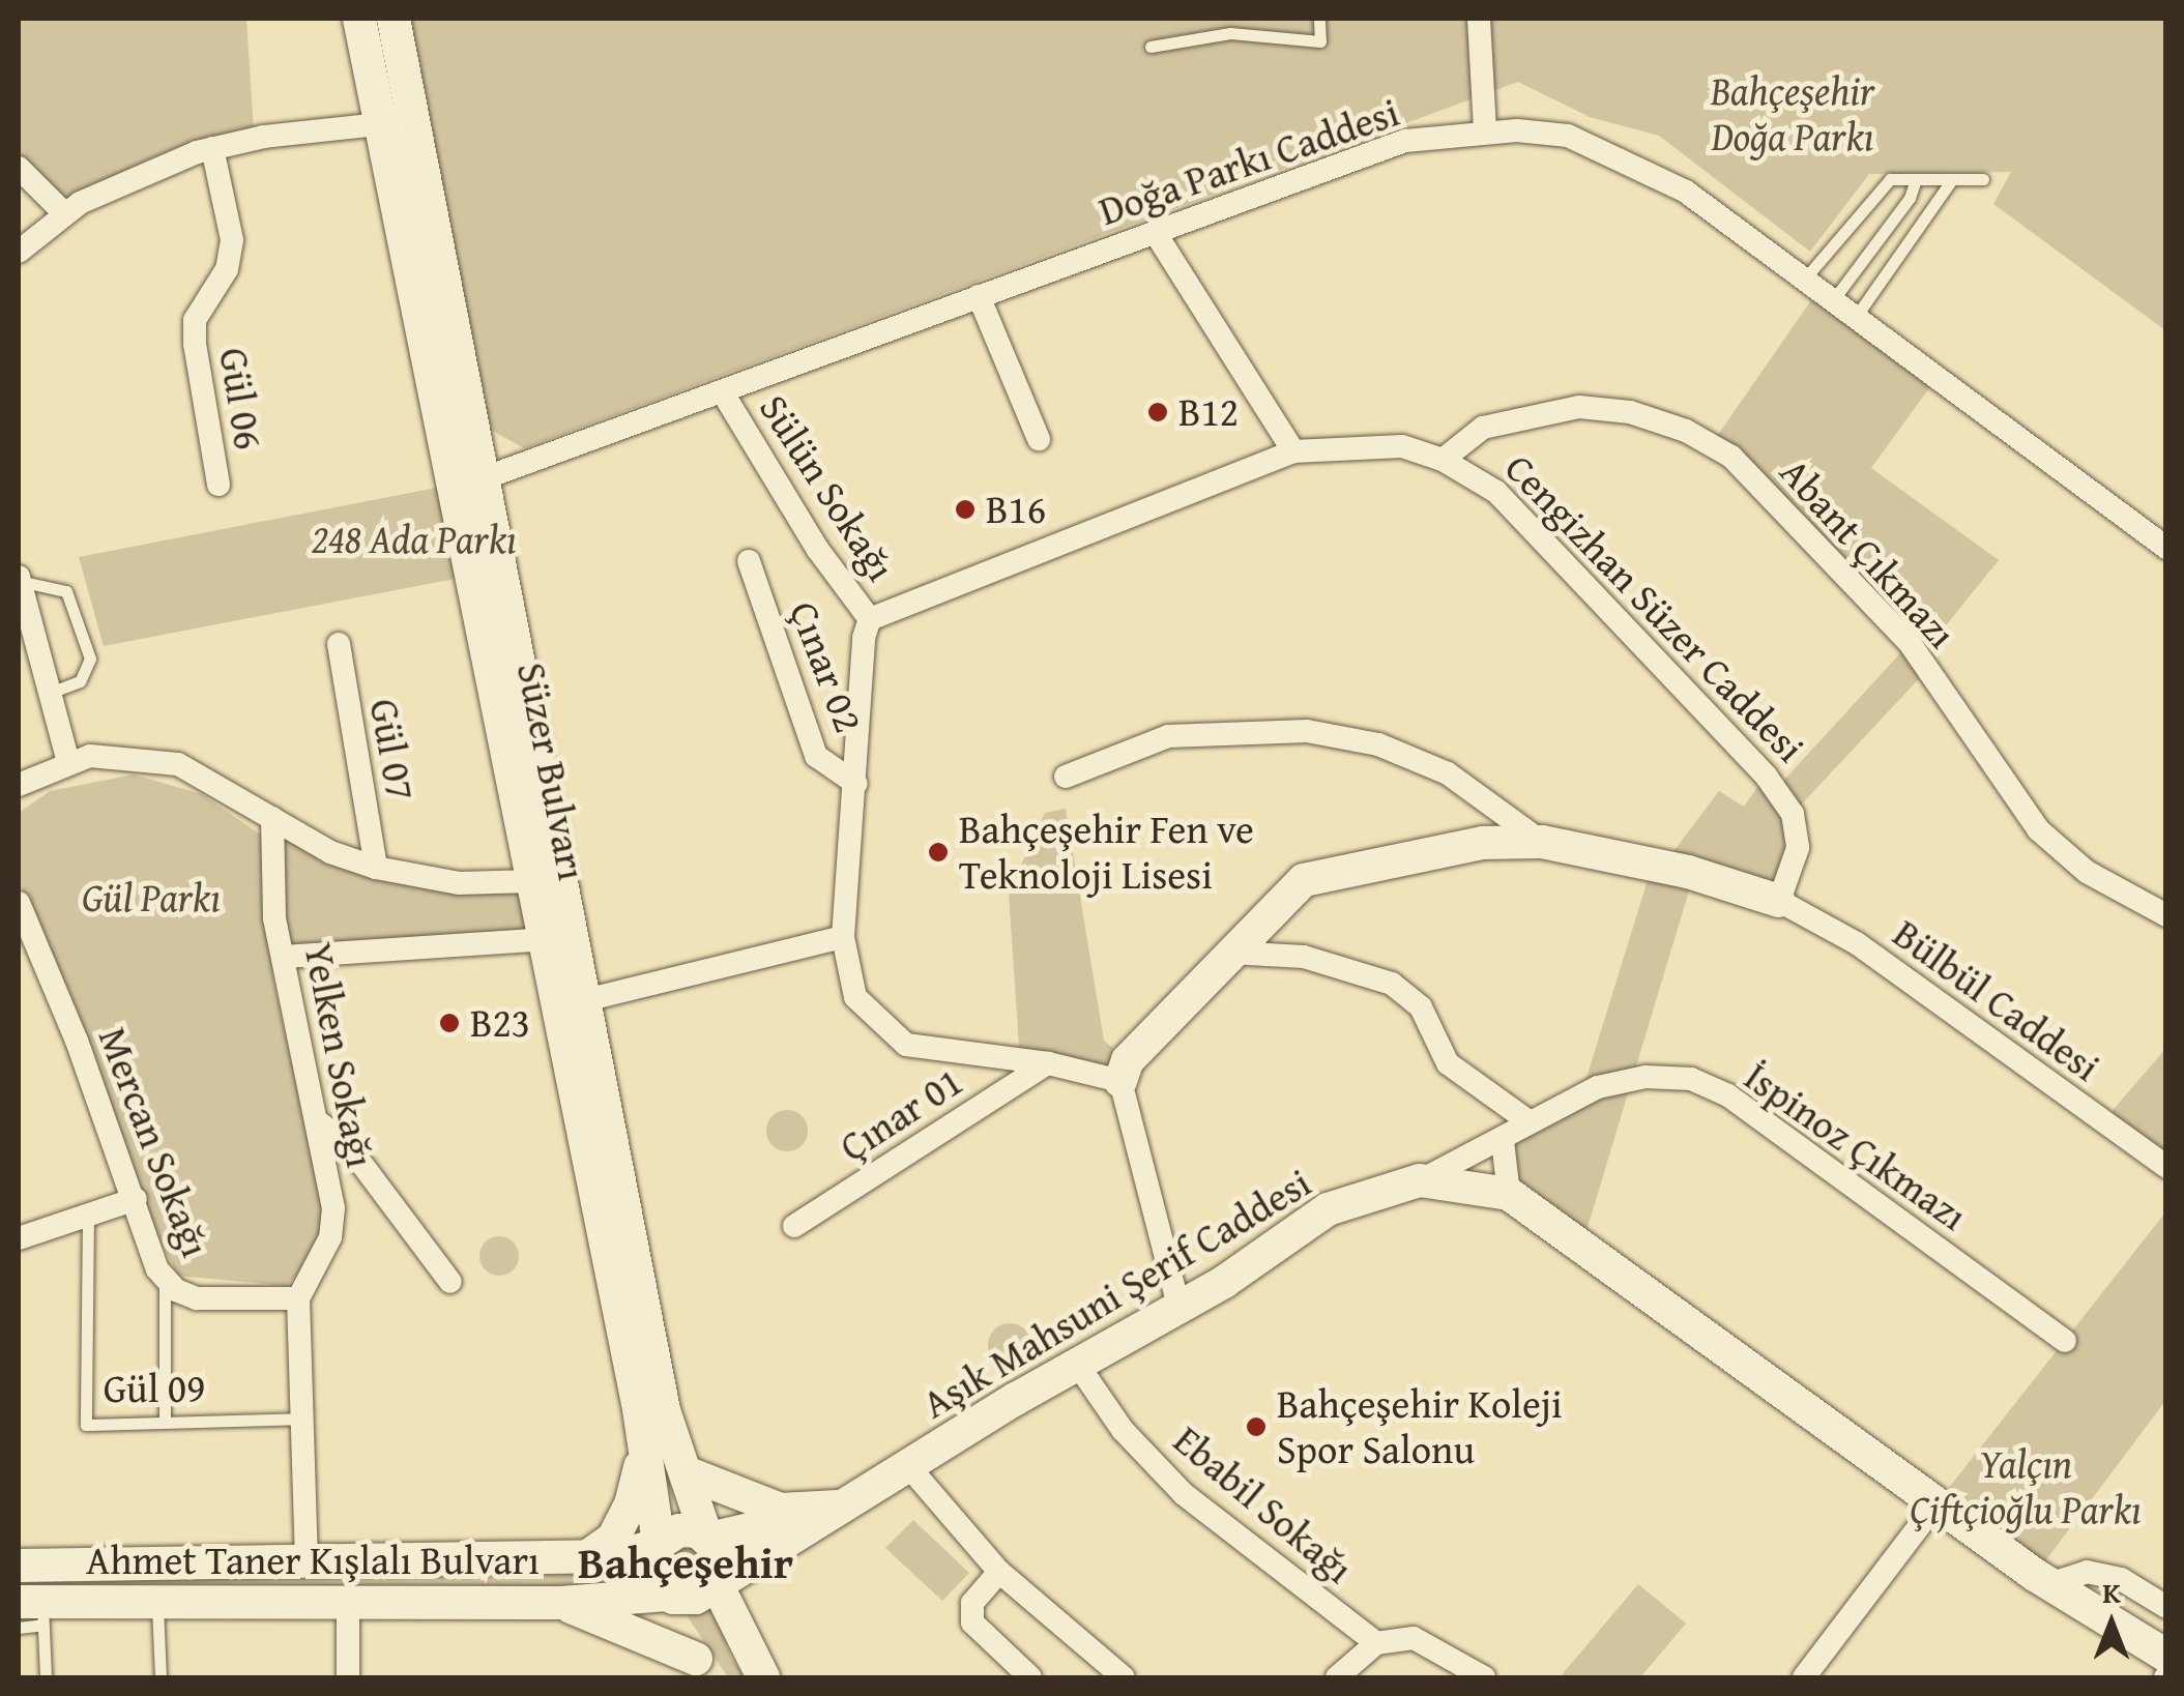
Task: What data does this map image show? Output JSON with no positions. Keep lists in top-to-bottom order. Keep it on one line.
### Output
{"streets":{"main road":["Süzer Bulvarı","Aşık Mahsuni Şerif Caddesi","Ahmet Taner Kışlalı Bulvarı"],"street":["Doğa Parkı Caddesi","Gül 06","Sülün Sokağı","Abant Çıkmazı","Cengizhan Süzer Caddesi","Çınar 02","Gül 07","Bülbül Caddesi","Yelken Sokağı","Çınar 01","Mercan Sokağı","İspinoz Çıkmazı","Ebabil Sokağı"],"lane":["Gül 09"]},"crossings":[["Doğa Parkı Caddesi","Sülün Sokağı"],["Doğa Parkı Caddesi","Süzer Bulvarı"],["Sülün Sokağı","Cengizhan Süzer Caddesi"],["Abant Çıkmazı","Cengizhan Süzer Caddesi"],["Cengizhan Süzer Caddesi","Bülbül Caddesi"],["Süzer Bulvarı","Aşık Mahsuni Şerif Caddesi"],["Süzer Bulvarı","Ahmet Taner Kışlalı Bulvarı"],["Yelken Sokağı","Mercan Sokağı"],["İspinoz Çıkmazı","Aşık Mahsuni Şerif Caddesi"],["Aşık Mahsuni Şerif Caddesi","Ebabil Sokağı"],["Aşık Mahsuni Şerif Caddesi","Ahmet Taner Kışlalı Bulvarı"]],"districts":["Bahçeşehir"],"parks":["Bahçeşehir Doğa Parkı","248 Ada Parkı","Gül Parkı","Yalçın Çiftçioğlu Parkı"],"places":["B12","B16","Bahçeşehir Fen ve Teknoloji Lisesi","B23","Bahçeşehir Koleji Spor Salonu"],"north":"top"}
